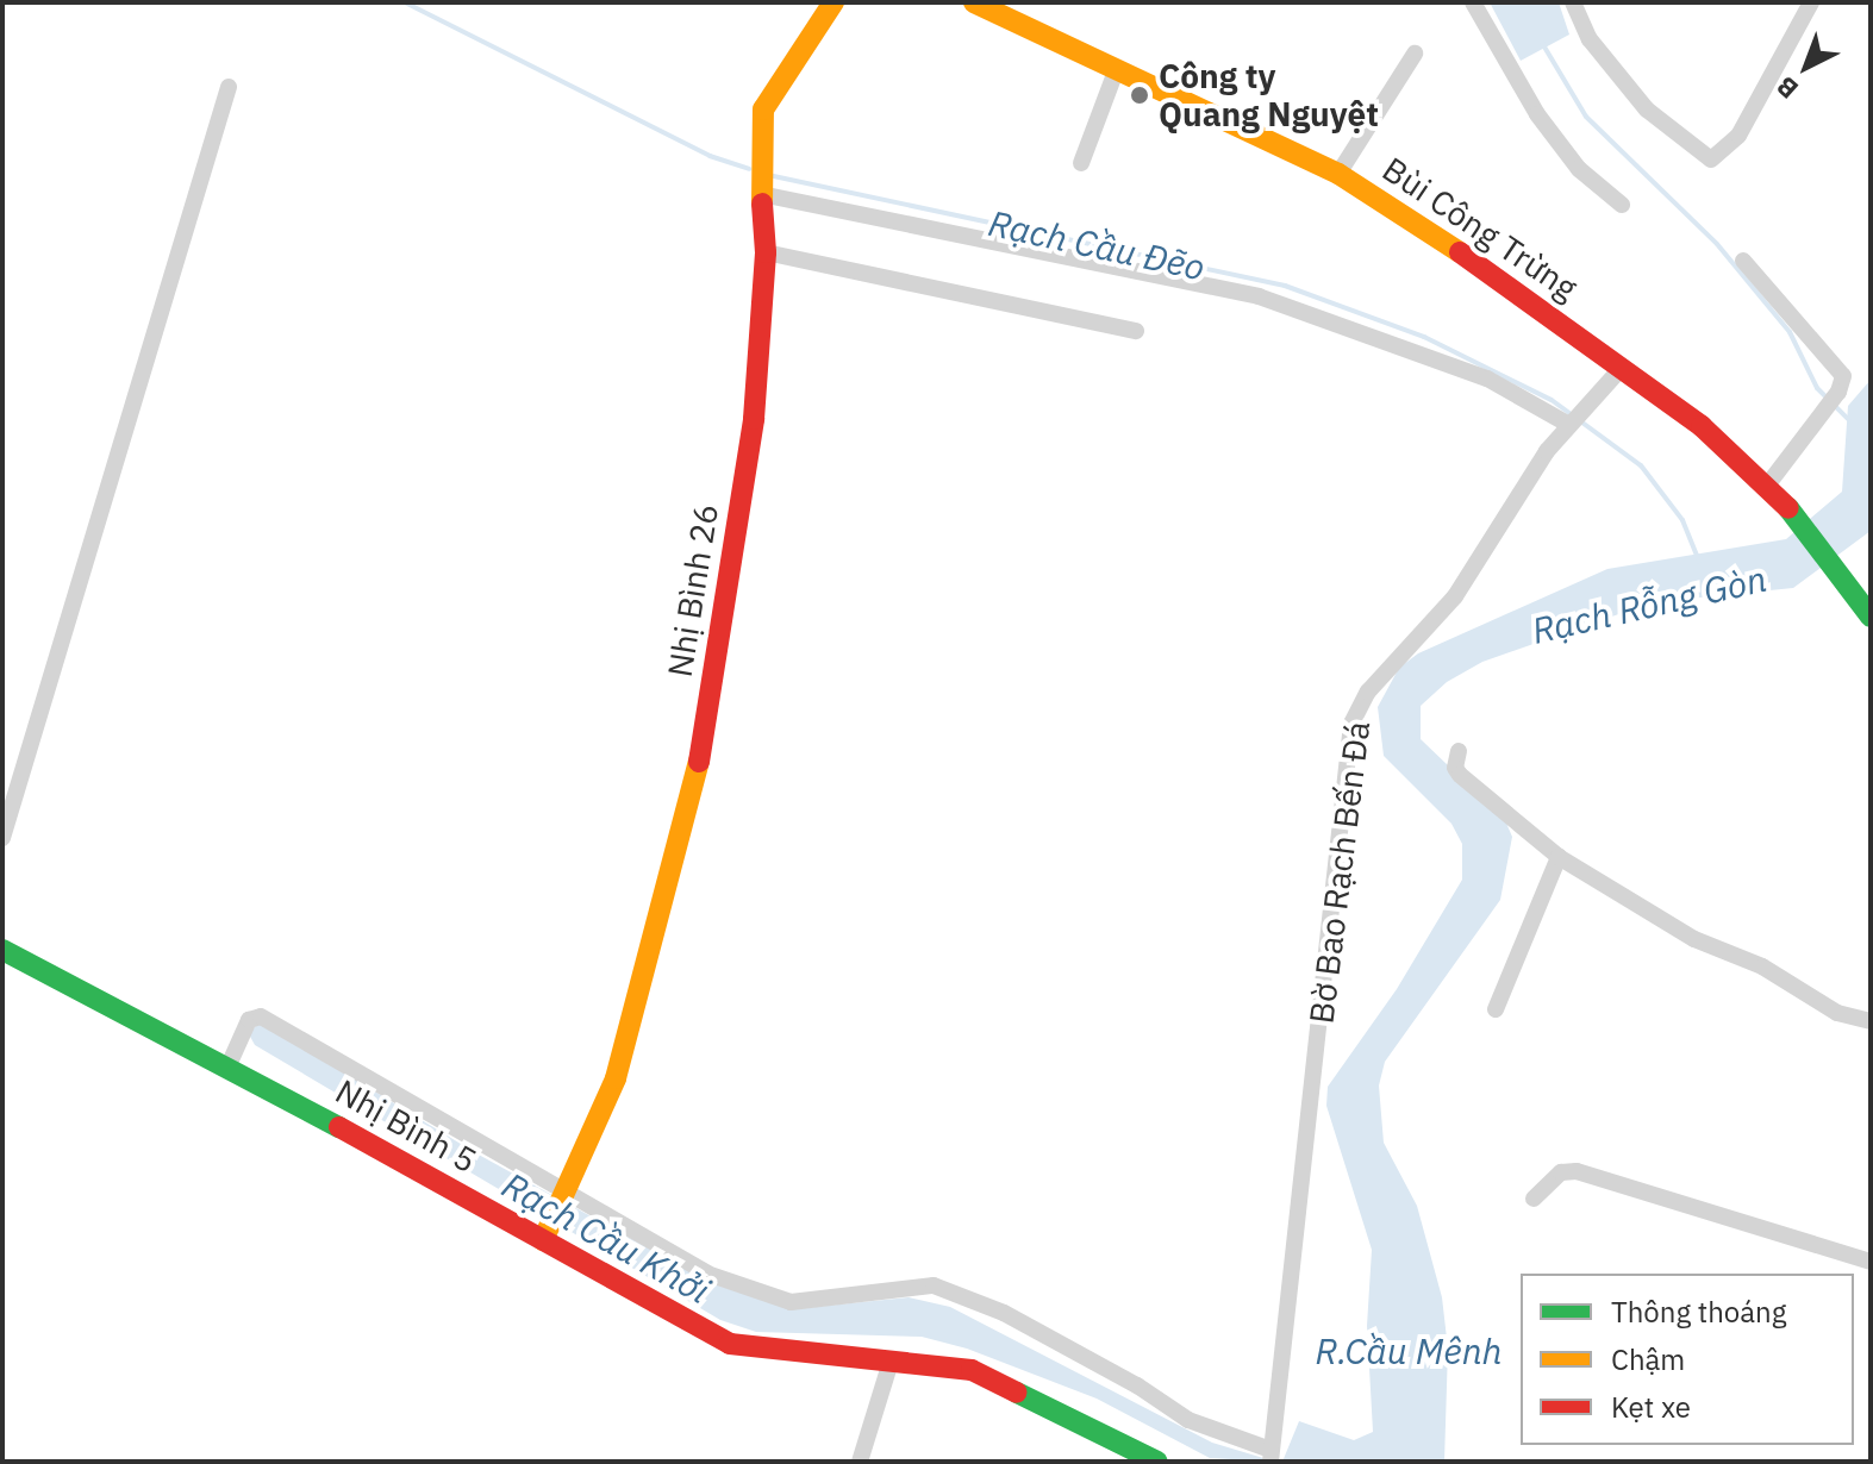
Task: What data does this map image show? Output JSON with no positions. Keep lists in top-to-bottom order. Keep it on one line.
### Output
{"streets":{"street":["Bùi Công Trừng","Nhị Bình 26","Bờ Bao Rạch Bến Đá","Nhị Bình 5"]},"crossings":[["Bùi Công Trừng","Bờ Bao Rạch Bến Đá"],["Nhị Bình 26","Nhị Bình 5"]],"water":["Rạch Cầu Đẽo","Rạch Rỗng Gòn","Rạch Cầu Khởi","R.Cầu Mênh"],"places":["Công ty Quang Nguyệt"],"legend":["Thông thoáng","Chậm","Kẹt xe"],"north":"bottom left"}
